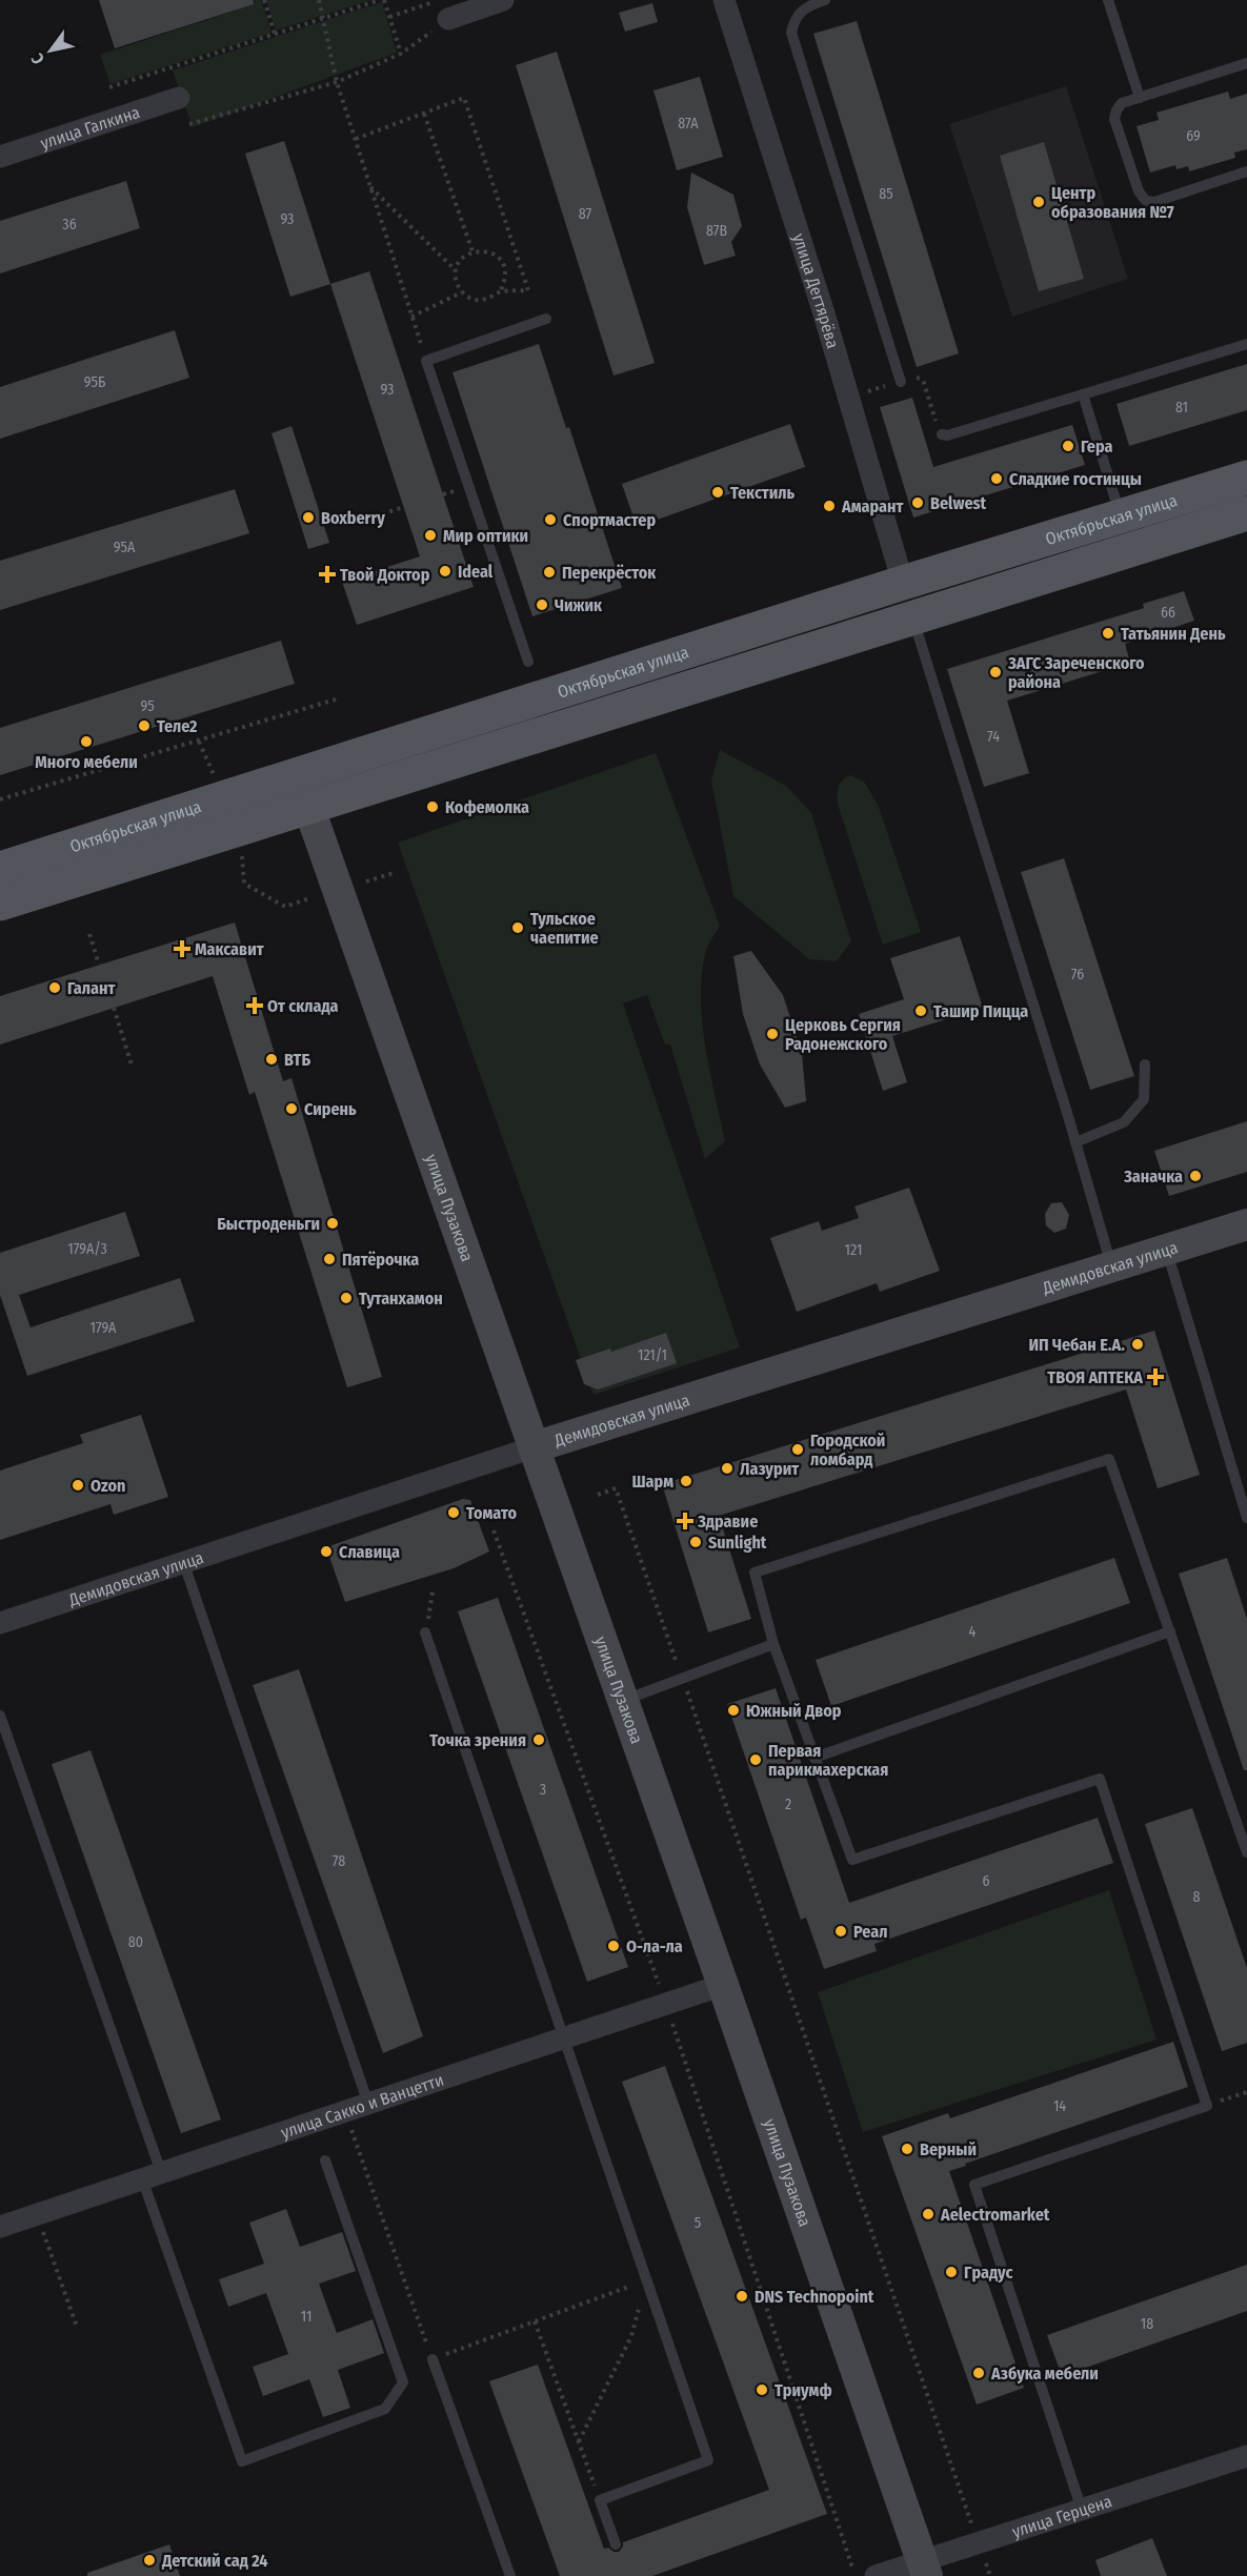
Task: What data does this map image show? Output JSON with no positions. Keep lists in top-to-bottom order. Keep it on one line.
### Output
{"streets":{"main road":["Октябрьская улица"],"street":["улица Галкина","улица Дегтярёва","улица Пузакова","Демидовская улица","улица Сакко и Ванцетти","улица Герцена"]},"crossings":[["улица Дегтярёва","Октябрьская улица"],["Октябрьская улица","улица Пузакова"],["улица Пузакова","Демидовская улица"],["улица Пузакова","улица Сакко и Ванцетти"],["улица Пузакова","улица Герцена"]],"places":{"other":["Центр образования №7","Гера","Сладкие гостинцы","Текстиль","Belwest","Амарант","Boxberry","Спортмастер","Мир оптики","Ideal","Перекрёсток","Чижик","Татьянин День","ЗАГС Зареченского района","Теле2","Много мебели","Кофемолка","Тульское чаепитие","Галант","Ташир Пицца","Церковь Сергия Радонежского","ВТБ","Сирень","Заначка","Быстроденьги","Пятёрочка","Тутанхамон","ИП Чебан Е.А.","Городской ломбард","Лазурит","Шарм","Ozon","Томато","Sunlight","Славица","Южный Двор","Точка зрения","Первая парикмахерская","Реал","О-ла-ла","Верный","Aelectromarket","Градус","DNS Technopoint","Азбука мебели","Триумф","Детский сад 24"],"health":["Твой Доктор","Максавит","От склада","ТВОЯ АПТЕКА","Здравие"]},"house_numbers":["87А","69","85","87","93","36","87В","95Б","93","81","95А","66","95","74","76","179А/3","121","179А","121/1","4","3","2","78","6","8","80","14","5","11","18"],"north":"bottom left"}
